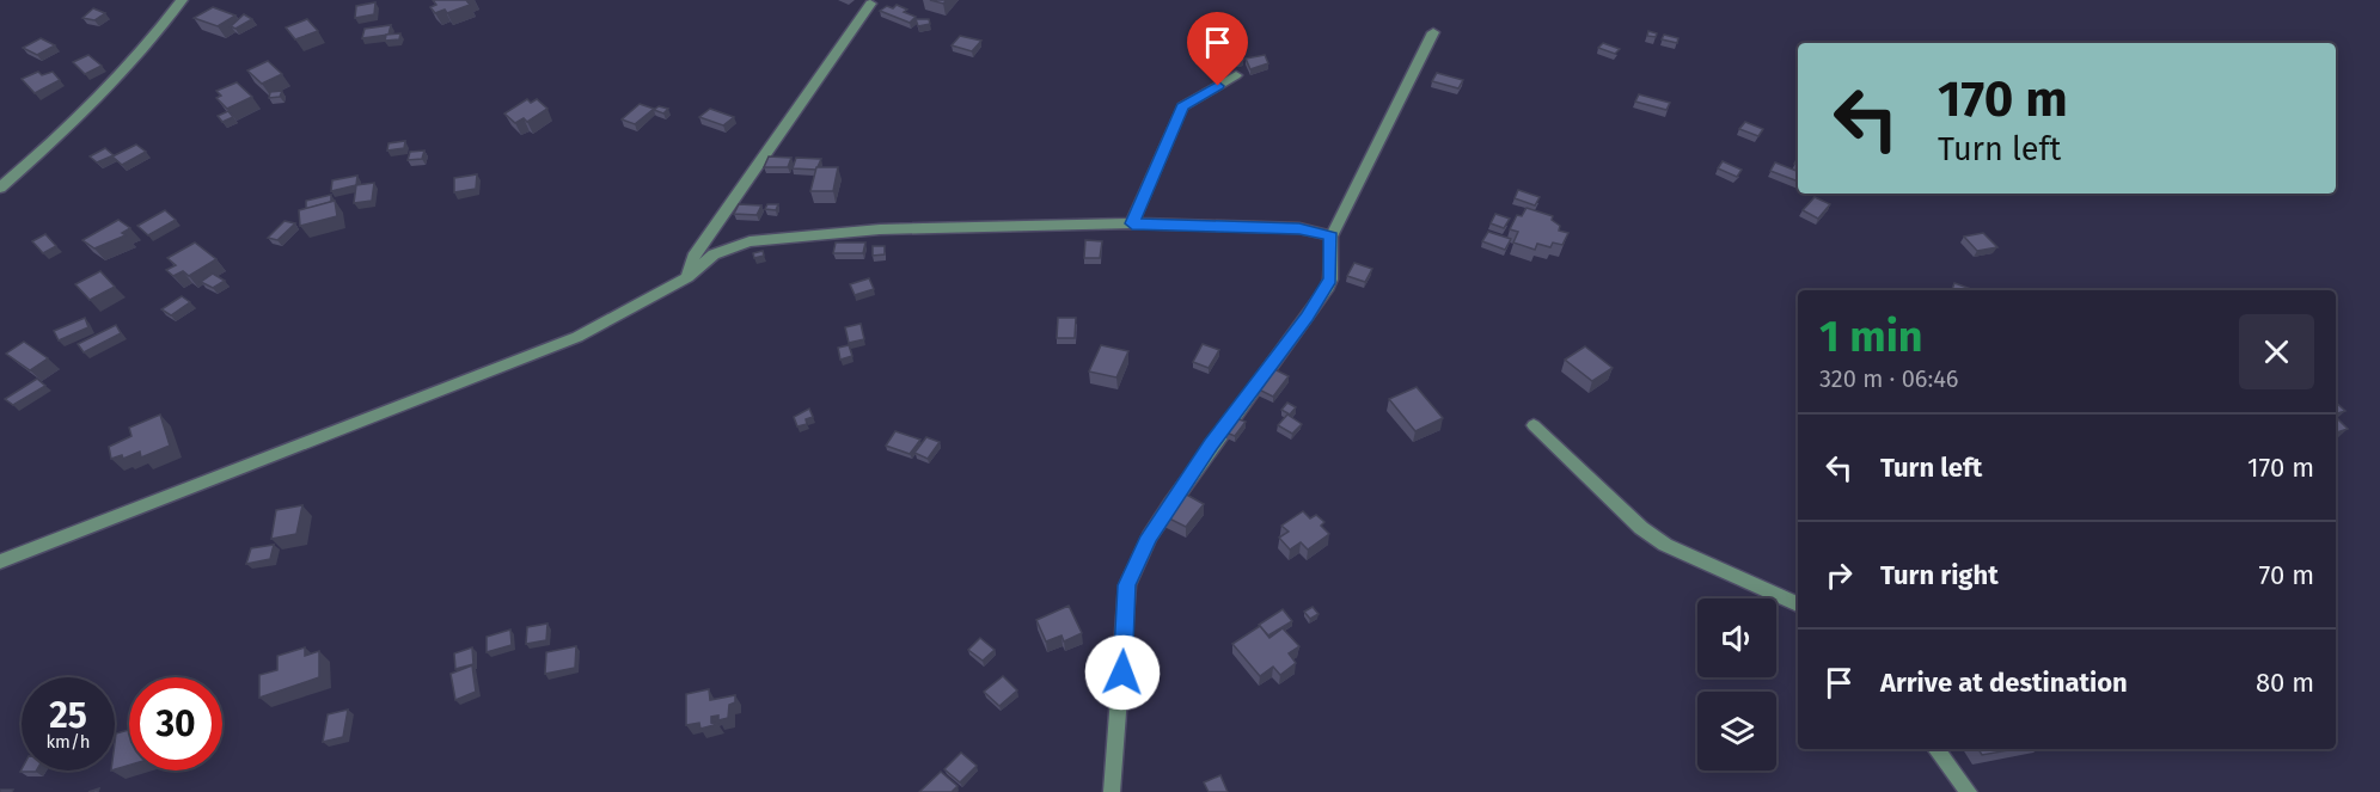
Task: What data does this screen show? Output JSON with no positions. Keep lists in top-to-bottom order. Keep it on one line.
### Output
{"page":{"turn":["170 m","Turn left"],"heading":["1 min","320 m · 06:46"],"list":[{"name":"Turn left","value":"170 m"},{"name":"Turn right","value":"70 m"},{"name":"Arrive at destination","value":"80 m"}],"speed":"25 km/h","limit":"30"}}
